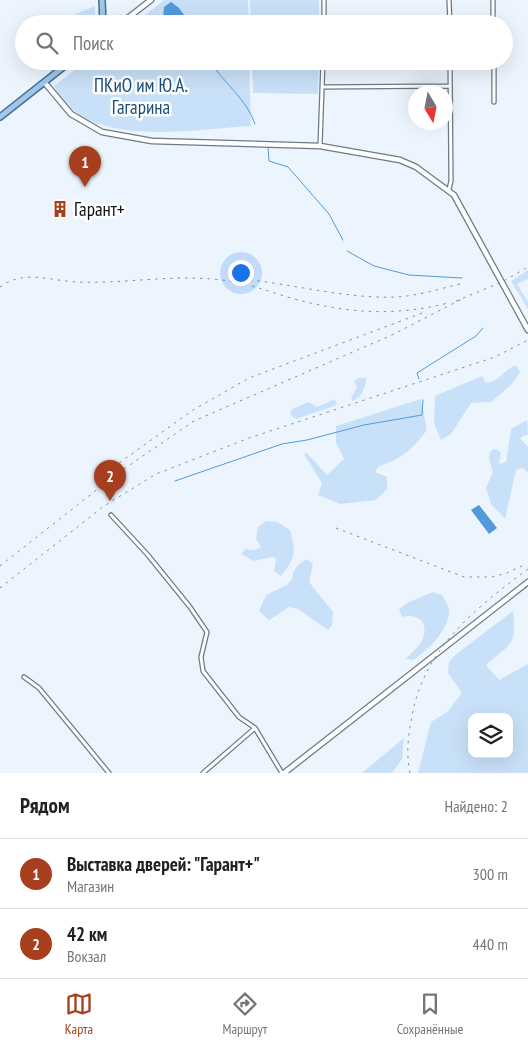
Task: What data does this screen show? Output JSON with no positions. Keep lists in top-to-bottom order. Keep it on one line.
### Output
{"parks":["ПКиО им Ю.А. Гагарина"],"places":{"building":["Гарант+"]},"north":"bottom","page":{"search":"Поиск","pins":["1","2"],"heading":["Рядом","Найдено: 2"],"list":[{"mark":"1","name":"Выставка дверей: \"Гарант+\"","note":"Магазин","value":"300 m"},{"mark":"2","name":"42 км","note":"Вокзал","value":"440 m"}],"nav":["Карта","Маршрут","Сохранённые"]}}
